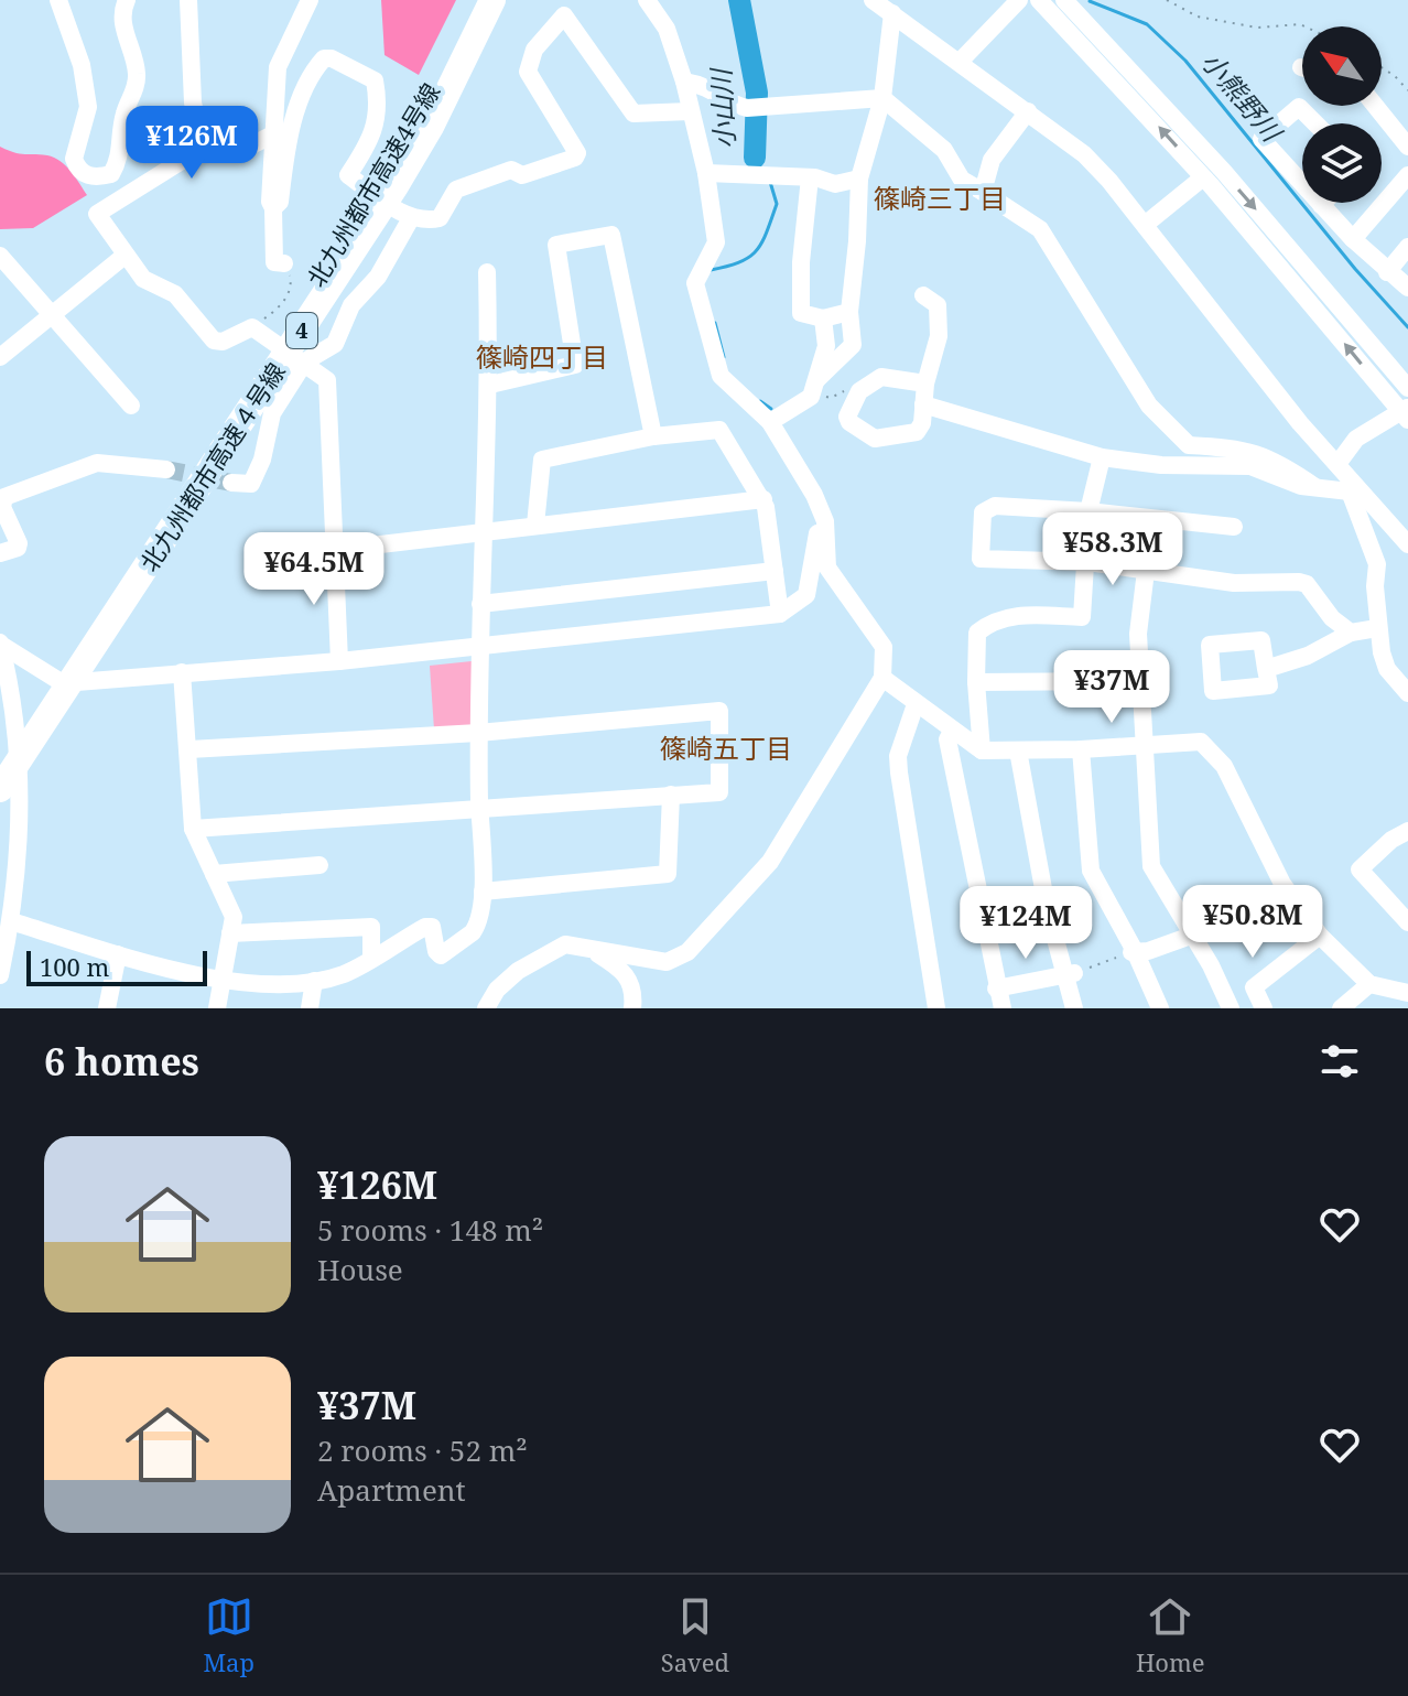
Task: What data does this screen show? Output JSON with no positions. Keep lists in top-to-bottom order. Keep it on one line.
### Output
{"streets":{"highway":["北九州都市高速4号線","4","北九州都市高速４号線"]},"crossings":[["北九州都市高速4号線","北九州都市高速４号線"]],"districts":["篠崎三丁目","篠崎四丁目","篠崎五丁目"],"water":["小熊野川","小山川"],"scale_bar":"100 m","north":"top left","page":{"price":["¥126M","¥58.3M","¥64.5M","¥37M","¥50.8M","¥124M"],"scale":"100 m","heading":"6 homes","list":[{"name":"¥126M","note":"5 rooms · 148 m² · House"},{"name":"¥37M","note":"2 rooms · 52 m² · Apartment"}],"tabs":["Map","Saved","Home"]}}
